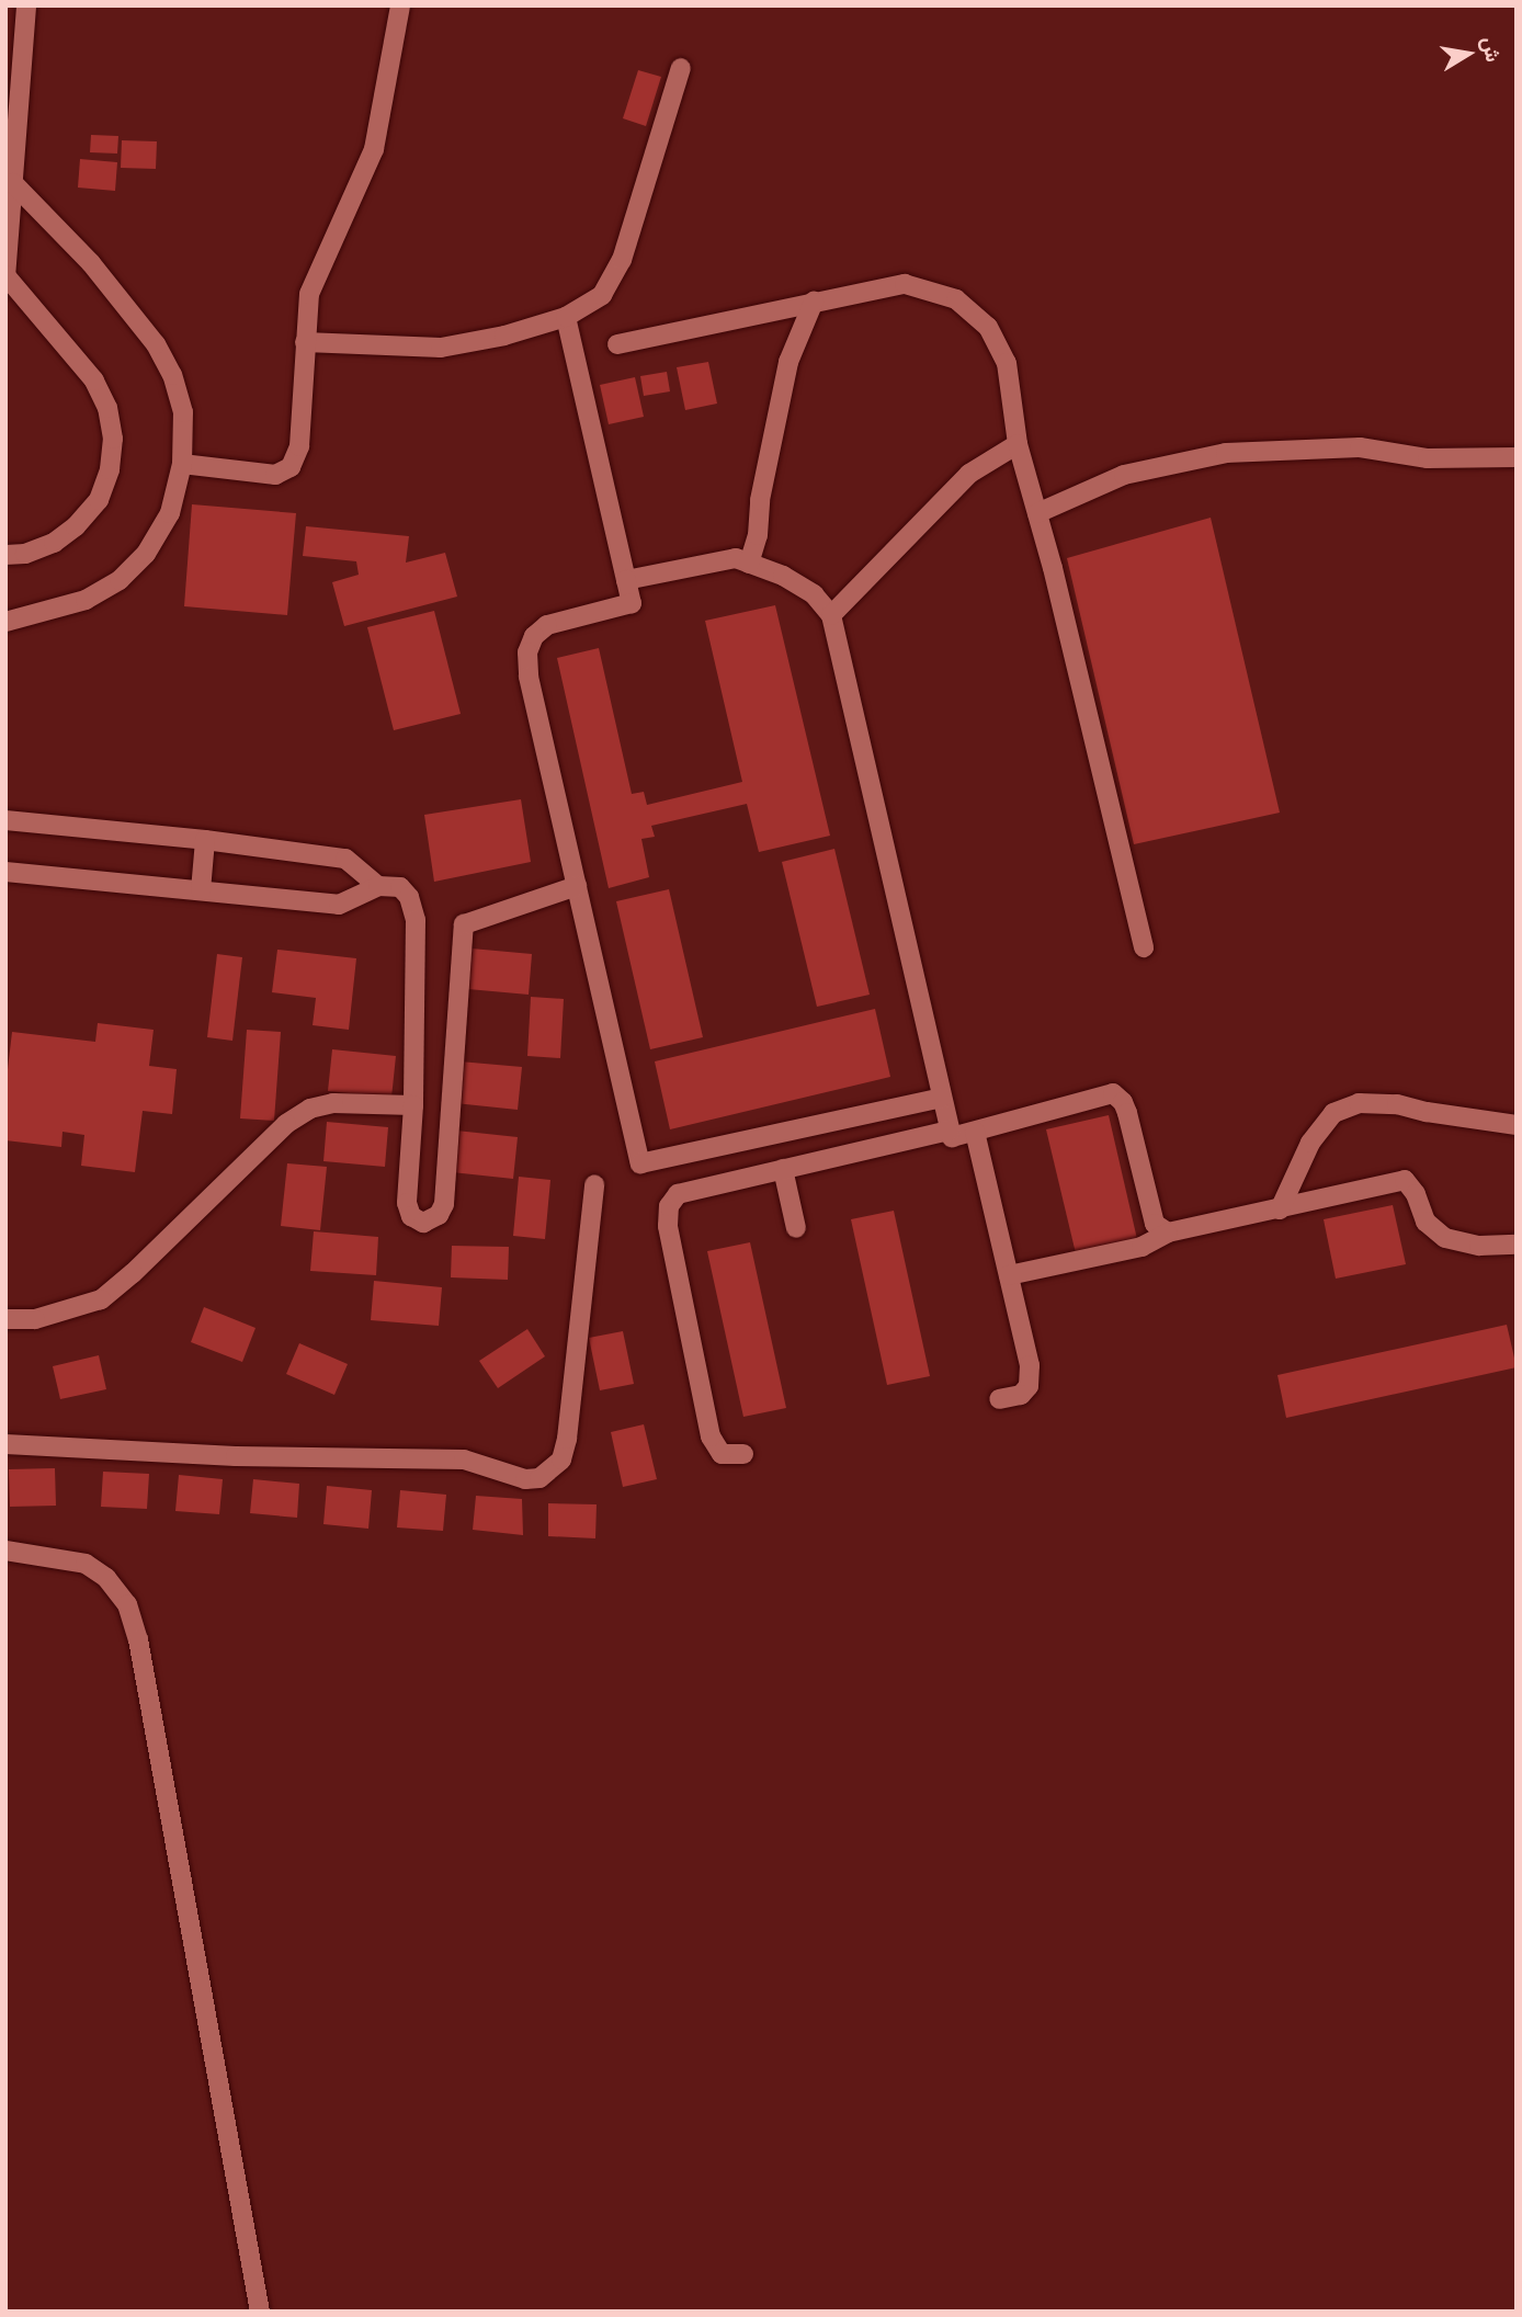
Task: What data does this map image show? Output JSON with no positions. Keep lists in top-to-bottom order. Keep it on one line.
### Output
{"north":"right"}
